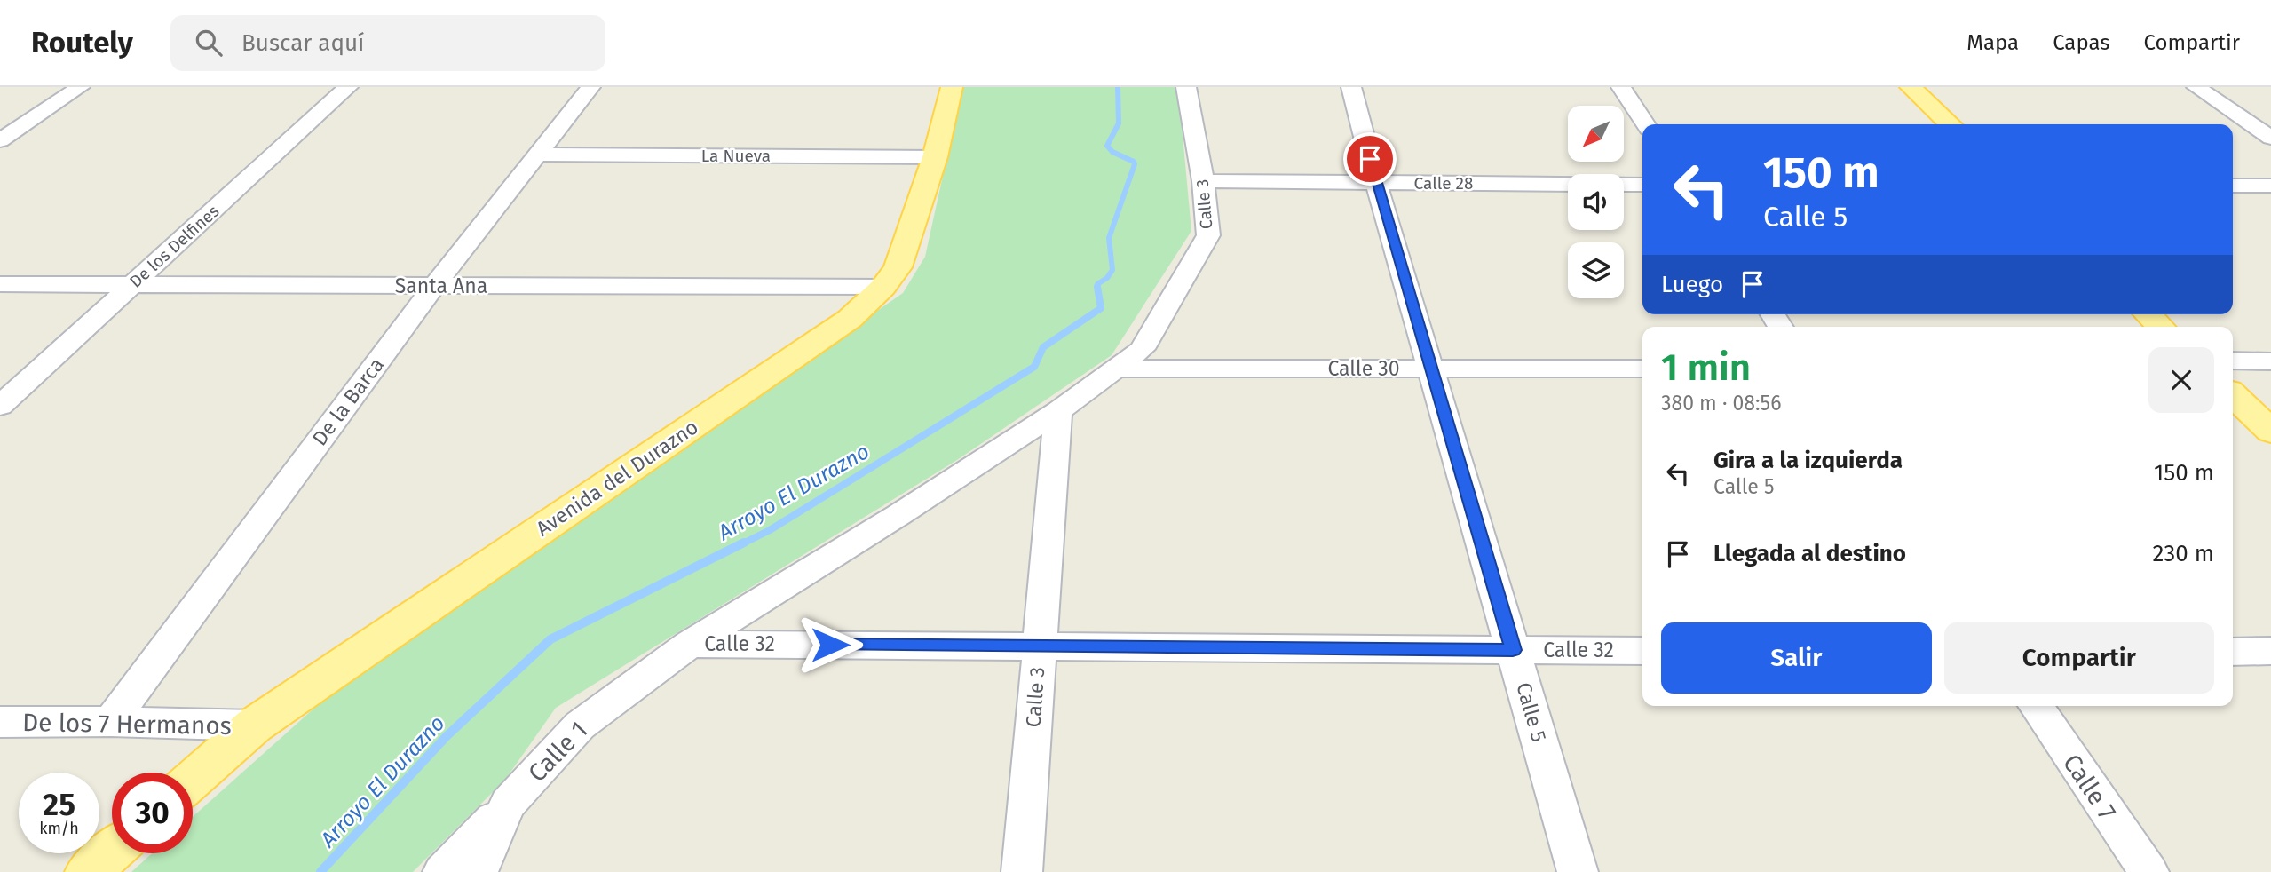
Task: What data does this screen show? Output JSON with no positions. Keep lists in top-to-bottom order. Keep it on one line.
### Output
{"streets":{"main road":["Avenida del Durazno"],"street":["La Nueva","Calle 28","Calle 3","De los Delfines","Santa Ana","Calle 30","De la Barca","Calle 32","Calle 5","De los 7 Hermanos","Calle 1","Calle 7"]},"crossings":[["La Nueva","De la Barca"],["La Nueva","Avenida del Durazno"],["Calle 28","Calle 3"],["Calle 28","Calle 5"],["Calle 3","Calle 30"],["Calle 3","Calle 32"],["Calle 3","Calle 1"],["De los Delfines","Santa Ana"],["Santa Ana","De la Barca"],["Santa Ana","Avenida del Durazno"],["Calle 30","Calle 5"],["De la Barca","De los 7 Hermanos"],["Avenida del Durazno","De los 7 Hermanos"],["Calle 32","Calle 5"],["Calle 32","Calle 1"]],"water":["Arroyo El Durazno"],"north":"bottom left","page":{"header":"Routely","search":"Buscar aquí","nav":["Mapa","Capas","Compartir"],"turn":["150 m","Calle 5"],"then":"Luego","heading":["1 min","380 m · 08:56"],"list":[{"name":"Gira a la izquierda","note":"Calle 5","value":"150 m"},{"name":"Llegada al destino","value":"230 m"}],"buttons":["Salir","Compartir"],"speed":"25 km/h","limit":"30"}}
